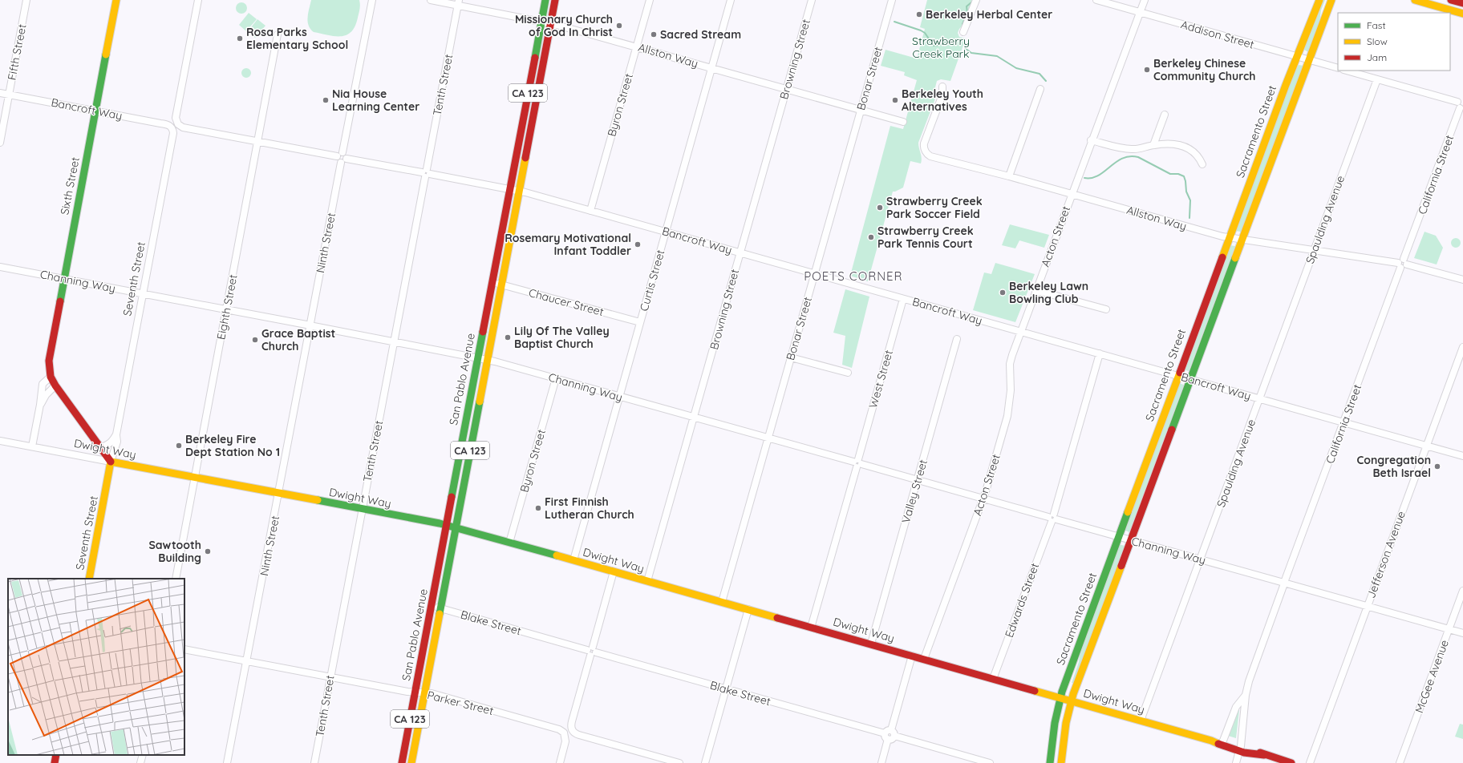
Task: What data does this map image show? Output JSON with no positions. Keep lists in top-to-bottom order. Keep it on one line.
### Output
{"streets":{"street":["Addison Street","Fifth Street","Allston Way","Browning Street","Bonar Street","Tenth Street","CA 123","Byron Street","Bancroft Way","Sacramento Street","California Street","Sixth Street","Spaulding Avenue","Acton Street","Ninth Street","Seventh Street","Curtis Street","Channing Way","Chaucer Street","Eighth Street","San Pablo Avenue","West Street","Dwight Way","Valley Street","Jefferson Avenue","Edwards Street","Blake Street","McGee Avenue","Parker Street"]},"crossings":[["Addison Street","Sacramento Street"],["Addison Street","Acton Street"],["Fifth Street","Bancroft Way"],["Allston Way","Browning Street"],["Allston Way","Bonar Street"],["Allston Way","Tenth Street"],["Allston Way","Byron Street"],["Allston Way","Sacramento Street"],["Allston Way","California Street"],["Allston Way","Spaulding Avenue"],["Allston Way","Acton Street"],["Allston Way","Curtis Street"],["Allston Way","San Pablo Avenue"],["Browning Street","Bancroft Way"],["Browning Street","Channing Way"],["Browning Street","Dwight Way"],["Bonar Street","Bancroft Way"],["Bonar Street","Channing Way"],["Bonar Street","Dwight Way"],["Tenth Street","Bancroft Way"],["Tenth Street","Channing Way"],["Tenth Street","Dwight Way"],["Tenth Street","Parker Street"],["Byron Street","Bancroft Way"],["Byron Street","Channing Way"],["Byron Street","Dwight Way"],["Bancroft Way","Sacramento Street"],["Bancroft Way","California Street"],["Bancroft Way","Sixth Street"],["Bancroft Way","Spaulding Avenue"],["Bancroft Way","Acton Street"],["Bancroft Way","Ninth Street"],["Bancroft Way","Seventh Street"],["Bancroft Way","Curtis Street"],["Bancroft Way","Eighth Street"],["Bancroft Way","San Pablo Avenue"],["Bancroft Way","West Street"],["Bancroft Way","Jefferson Avenue"],["Bancroft Way","Edwards Street"],["Sacramento Street","Channing Way"],["Sacramento Street","Dwight Way"],["California Street","Channing Way"],["California Street","Dwight Way"],["Sixth Street","Seventh Street"],["Sixth Street","Channing Way"],["Sixth Street","Dwight Way"],["Spaulding Avenue","Channing Way"],["Spaulding Avenue","Dwight Way"],["Acton Street","Channing Way"],["Acton Street","Dwight Way"],["Ninth Street","Channing Way"],["Ninth Street","Dwight Way"],["Ninth Street","Parker Street"],["Seventh Street","Channing Way"],["Seventh Street","Dwight Way"],["Curtis Street","Channing Way"],["Curtis Street","Chaucer Street"],["Curtis Street","Dwight Way"],["Channing Way","Eighth Street"],["Channing Way","San Pablo Avenue"],["Channing Way","West Street"],["Channing Way","Valley Street"],["Channing Way","Jefferson Avenue"],["Channing Way","Edwards Street"],["Channing Way","McGee Avenue"],["Chaucer Street","San Pablo Avenue"],["Eighth Street","Dwight Way"],["San Pablo Avenue","Dwight Way"],["San Pablo Avenue","Blake Street"],["San Pablo Avenue","Parker Street"],["West Street","Dwight Way"],["Dwight Way","Valley Street"],["Dwight Way","Edwards Street"]],"districts":["POETS CORNER"],"parks":["Strawberry Creek Park"],"places":["Berkeley Herbal Center","Missionary Church of God In Christ","Sacred Stream","Rosa Parks Elementary School","Berkeley Chinese Community Church","Nia House Learning Center","Berkeley Youth Alternatives","Strawberry Creek Park Soccer Field","Strawberry Creek Park Tennis Court","Rosemary Motivational Infant Toddler","Berkeley Lawn Bowling Club","Lily Of The Valley Baptist Church","Grace Baptist Church","Berkeley Fire Dept Station No 1","Congregation Beth Israel","First Finnish Lutheran Church","Sawtooth Building"],"legend":["Fast","Slow","Jam"]}
